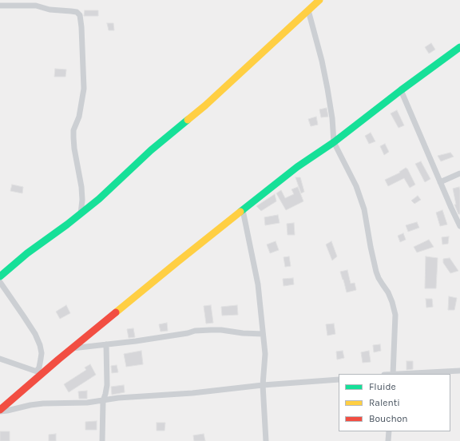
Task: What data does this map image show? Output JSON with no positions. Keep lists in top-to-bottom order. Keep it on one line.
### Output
{"legend":["Fluide","Ralenti","Bouchon"]}
